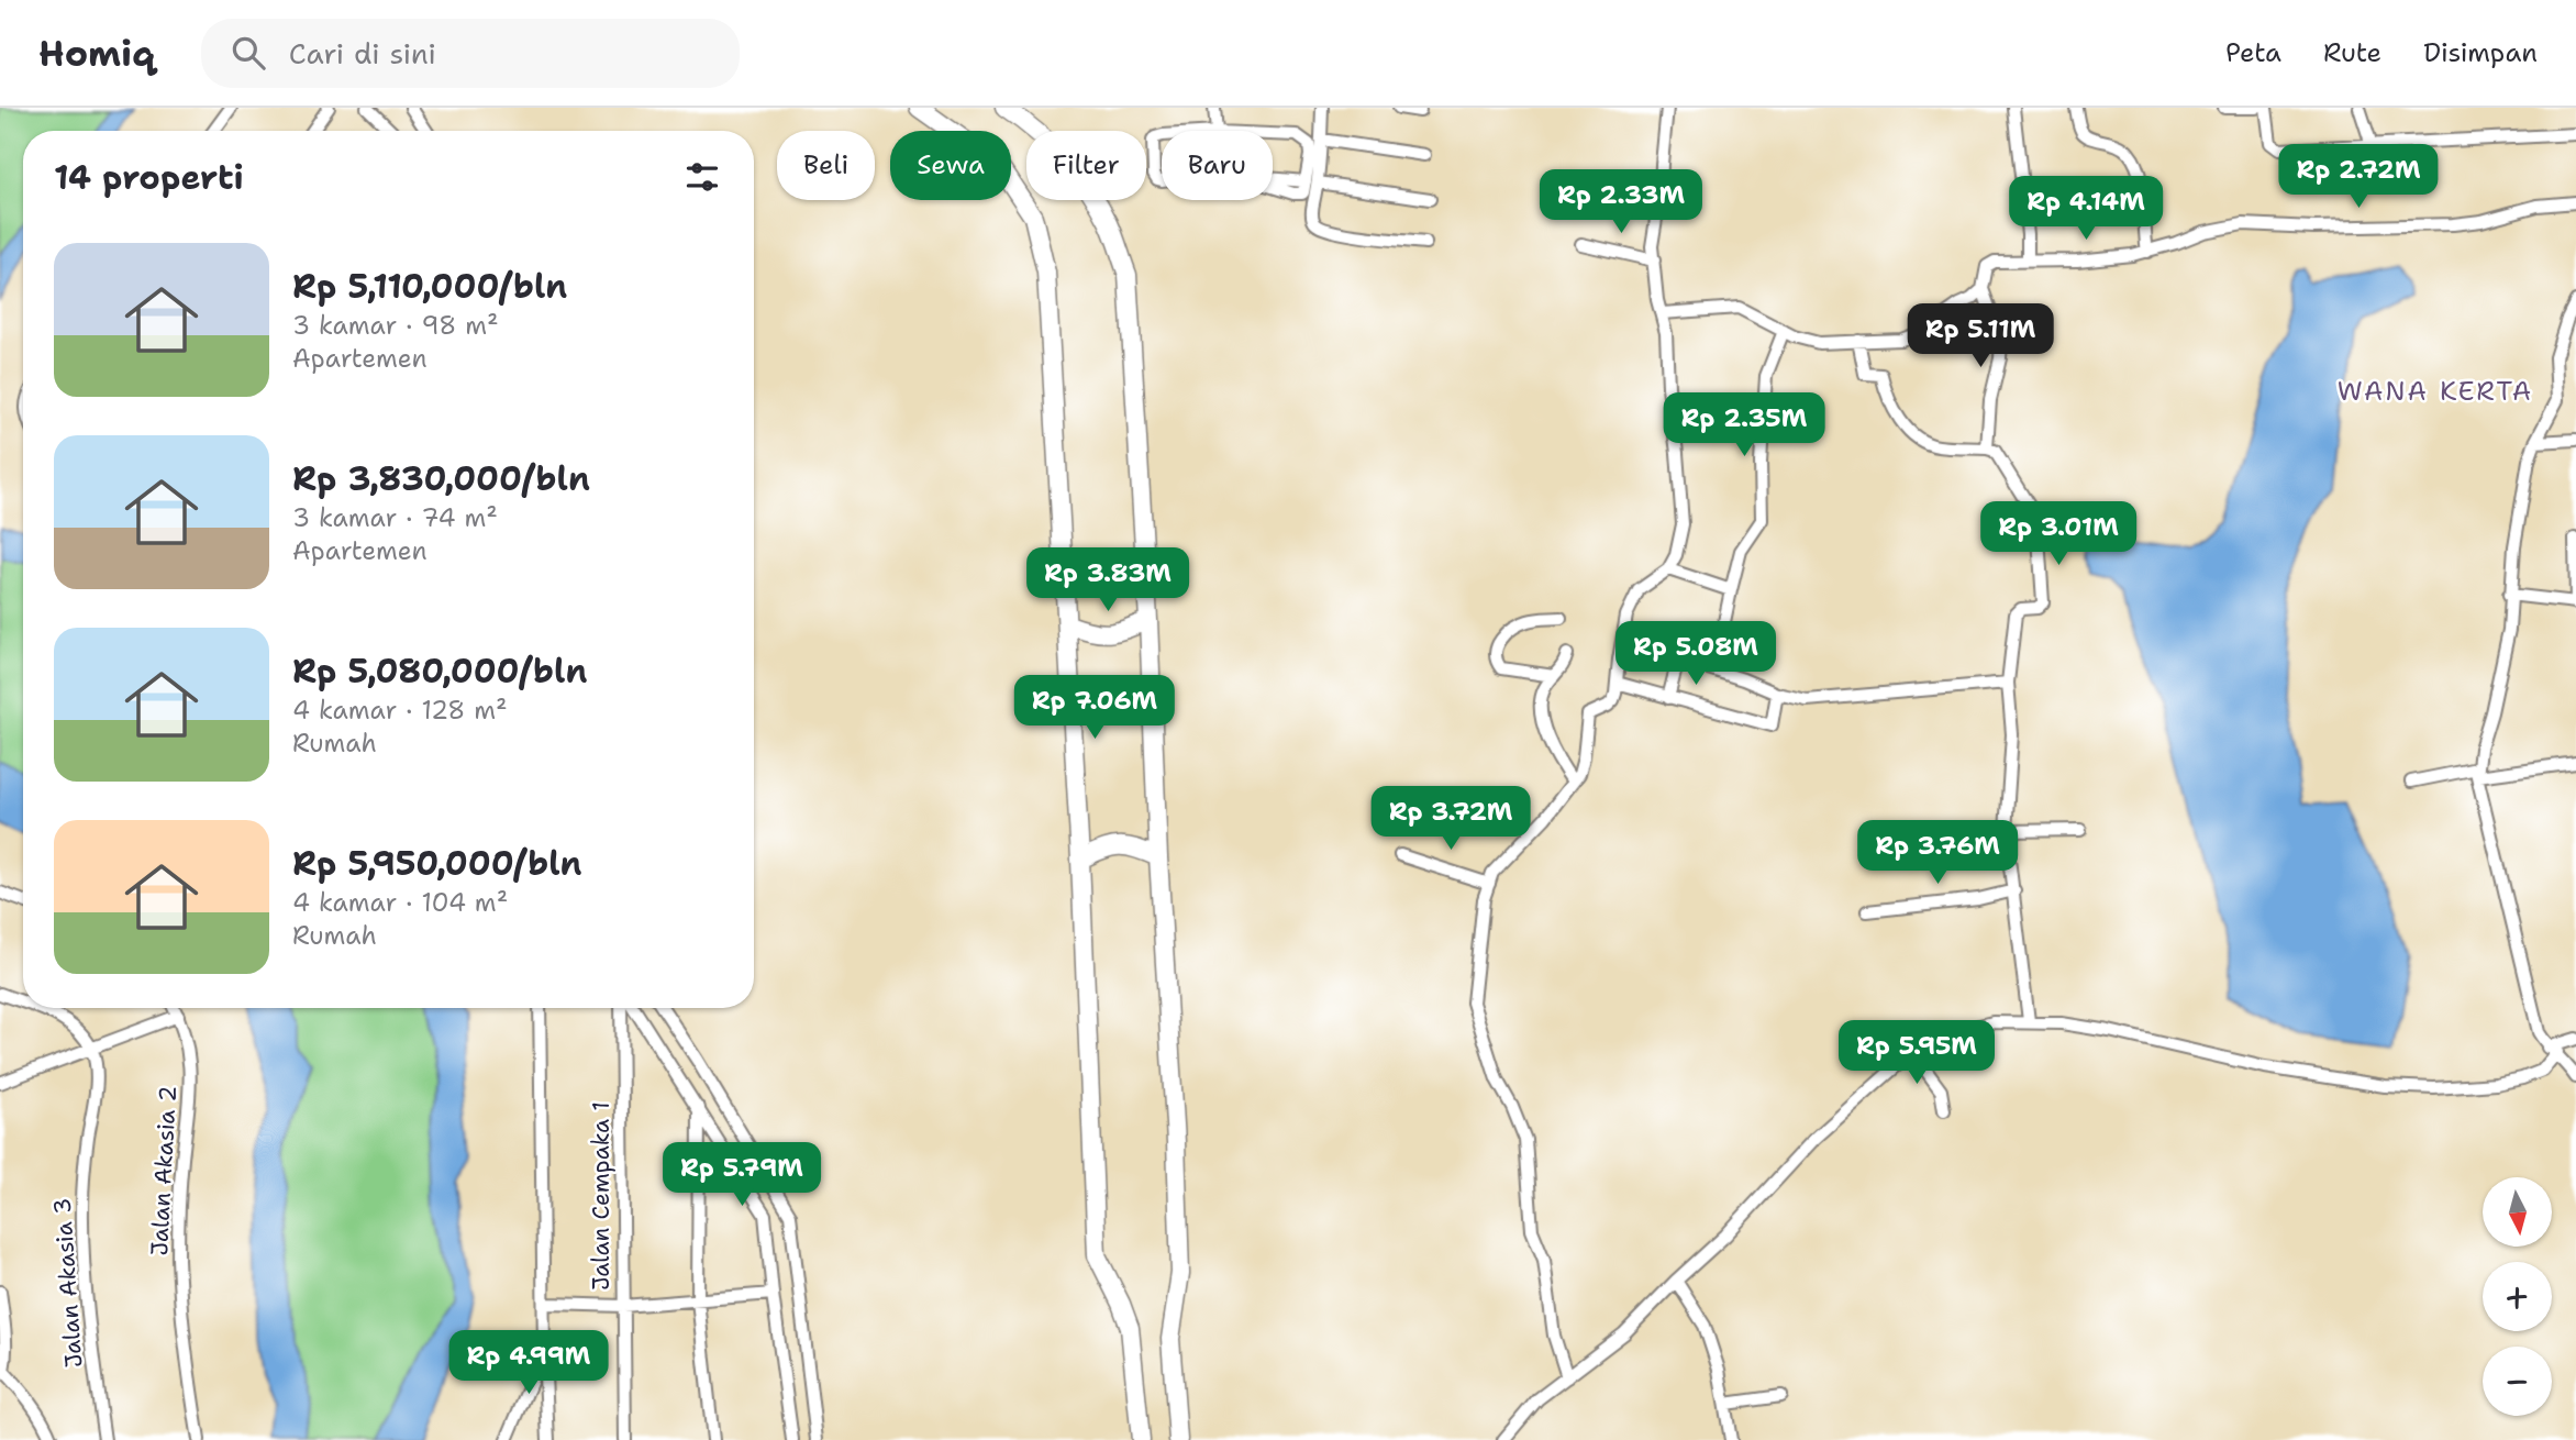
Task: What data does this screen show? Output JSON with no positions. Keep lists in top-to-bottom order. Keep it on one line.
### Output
{"streets":{"street":["Jalan Akasia 2","Jalan Cempaka 1","Jalan Akasia 3"]},"districts":["WANA KERTA"],"north":"bottom","page":{"header":"Homiq","search":"Cari di sini","nav":["Peta","Rute","Disimpan"],"chip":["Beli","Sewa","Filter","Baru"],"heading":"14 properti","price":["Rp 2.72M","Rp 2.33M","Rp 4.14M","Rp 5.11M","Rp 2.35M","Rp 3.01M","Rp 3.83M","Rp 5.08M","Rp 7.06M","Rp 3.72M","Rp 3.76M","Rp 5.95M","Rp 5.79M","Rp 4.99M"],"list":[{"name":"Rp 5,110,000/bln","note":"3 kamar · 98 m² · Apartemen"},{"name":"Rp 3,830,000/bln","note":"3 kamar · 74 m² · Apartemen"},{"name":"Rp 5,080,000/bln","note":"4 kamar · 128 m² · Rumah"},{"name":"Rp 5,950,000/bln","note":"4 kamar · 104 m² · Rumah"}],"map_buttons":["+","−"]}}
